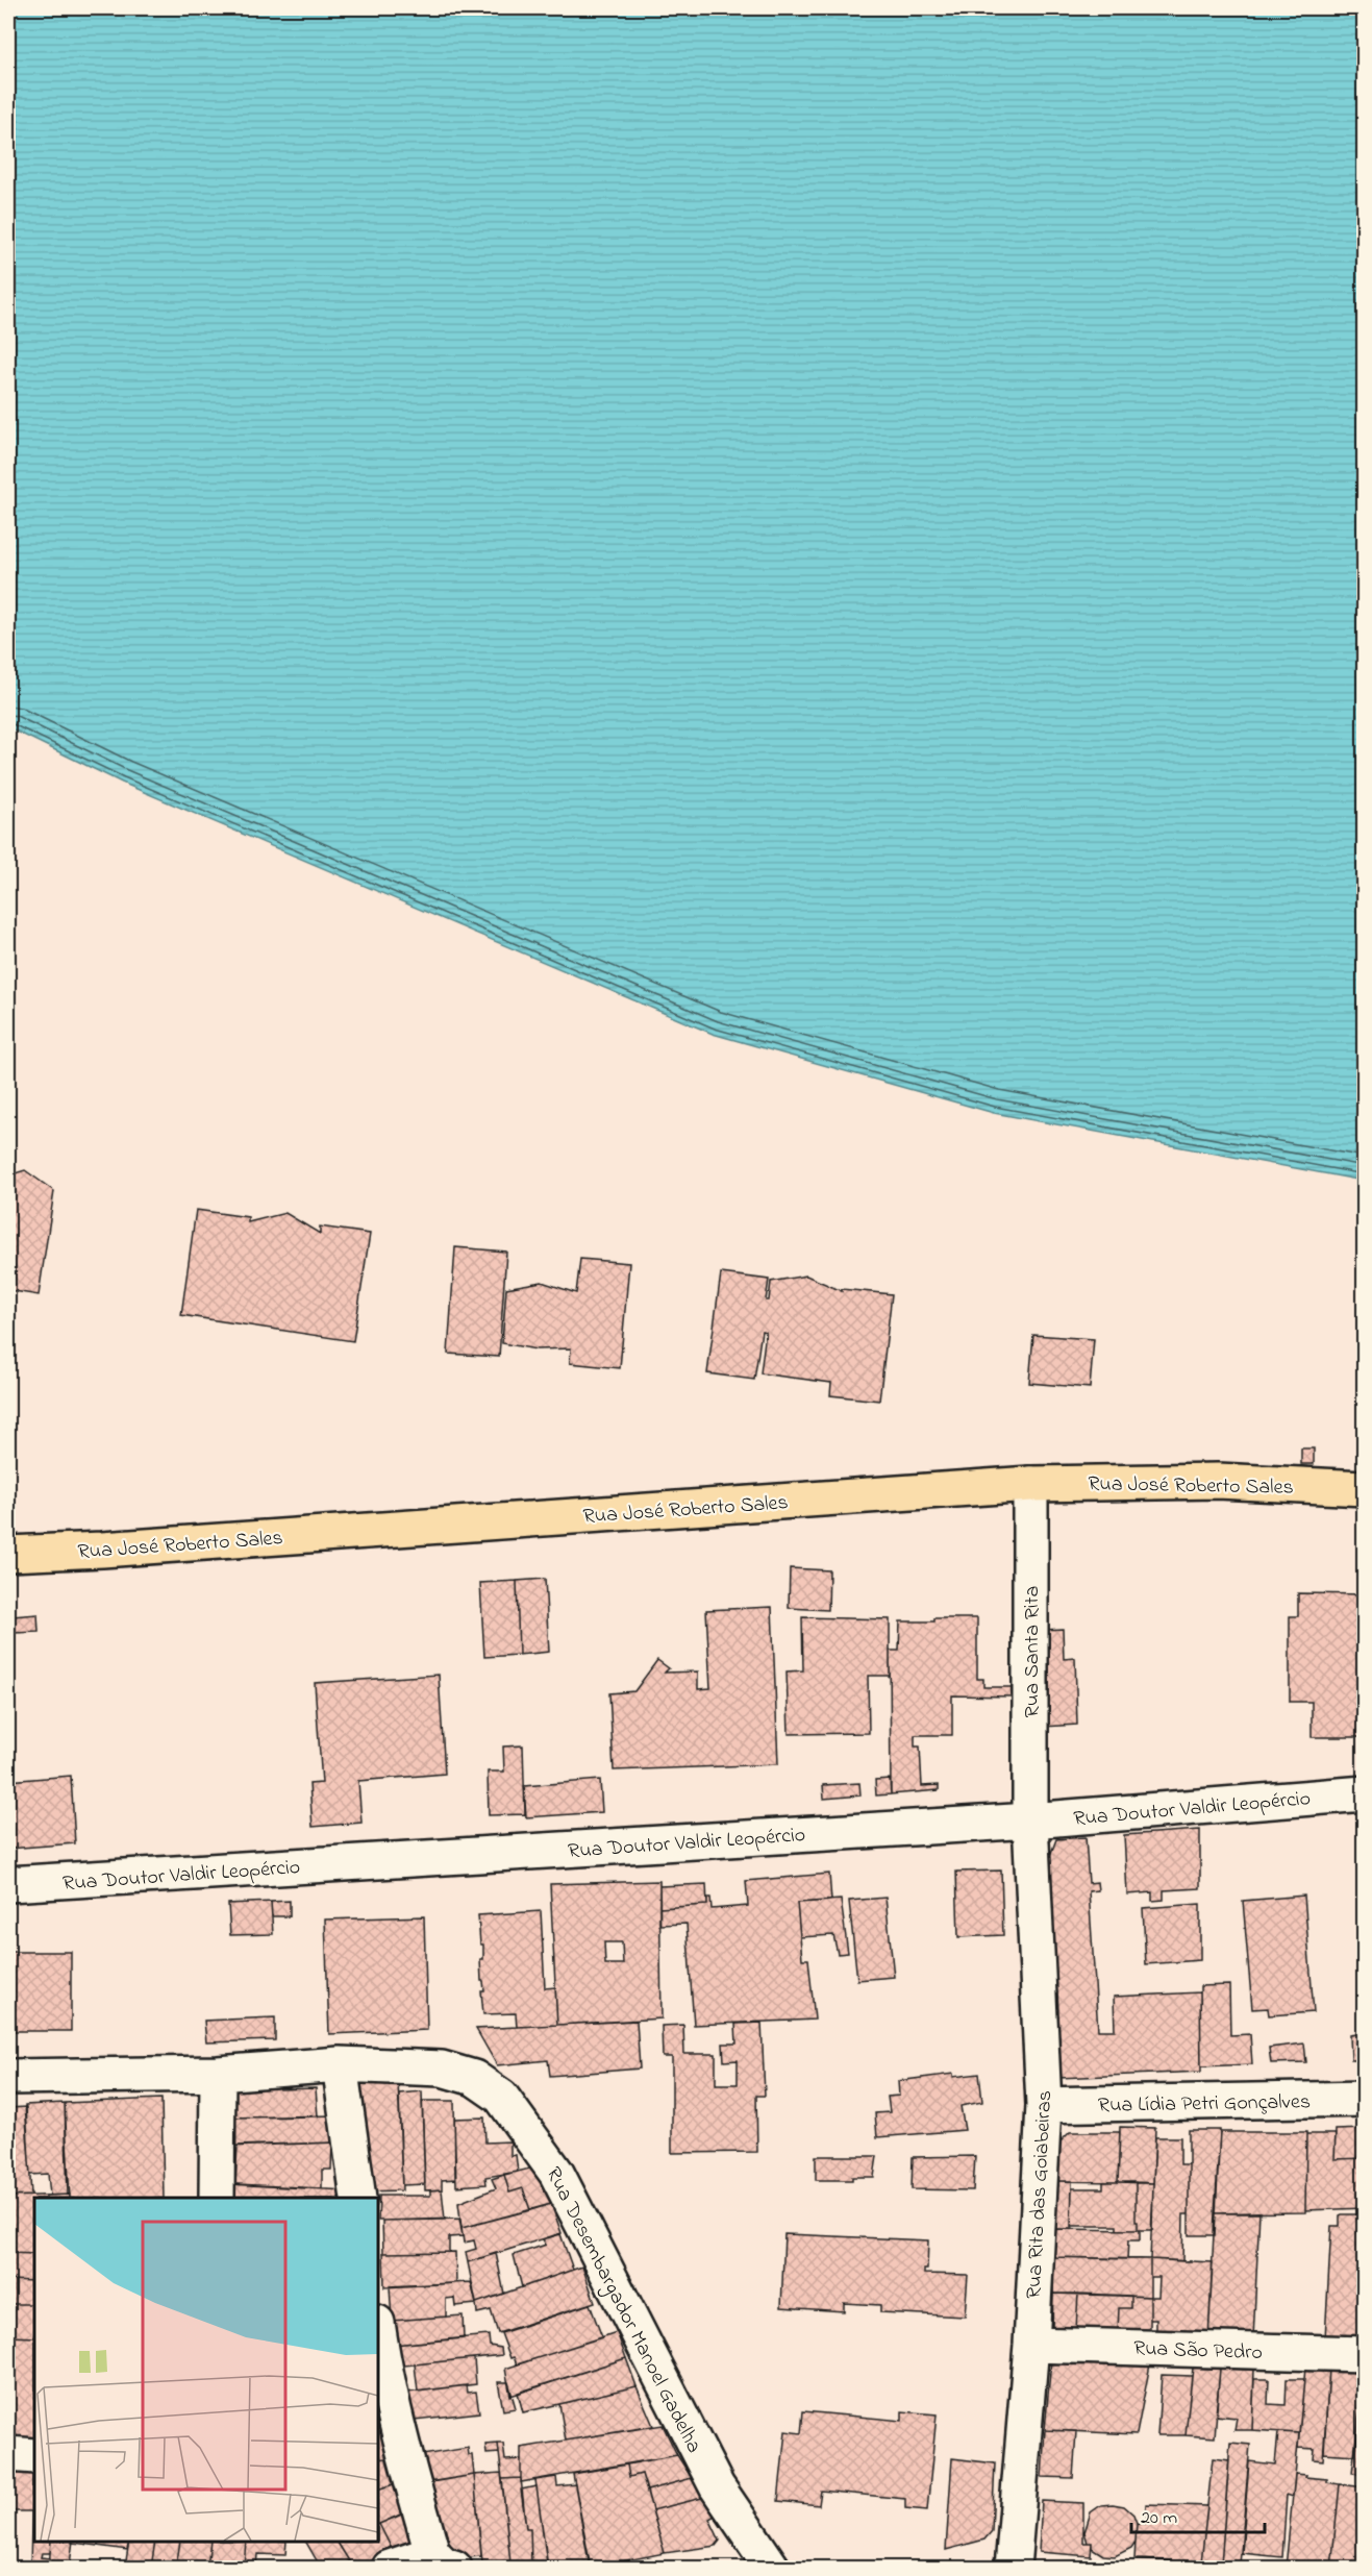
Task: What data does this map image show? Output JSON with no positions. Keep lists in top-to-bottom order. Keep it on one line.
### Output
{"streets":{"main road":["Rua José Roberto Sales"],"street":["Rua Santa Rita","Rua Doutor Valdir Leopércio","Rua Lídia Petri Gonçalves","Rua Rita das Goiabeiras","Rua Desembargador Manoel Gadelha","Rua São Pedro"]},"crossings":[["Rua José Roberto Sales","Rua Santa Rita"],["Rua Santa Rita","Rua Doutor Valdir Leopércio"],["Rua Santa Rita","Rua Rita das Goiabeiras"],["Rua Doutor Valdir Leopércio","Rua Rita das Goiabeiras"],["Rua Lídia Petri Gonçalves","Rua Rita das Goiabeiras"],["Rua Rita das Goiabeiras","Rua São Pedro"]],"scale_bar":"20 m"}
